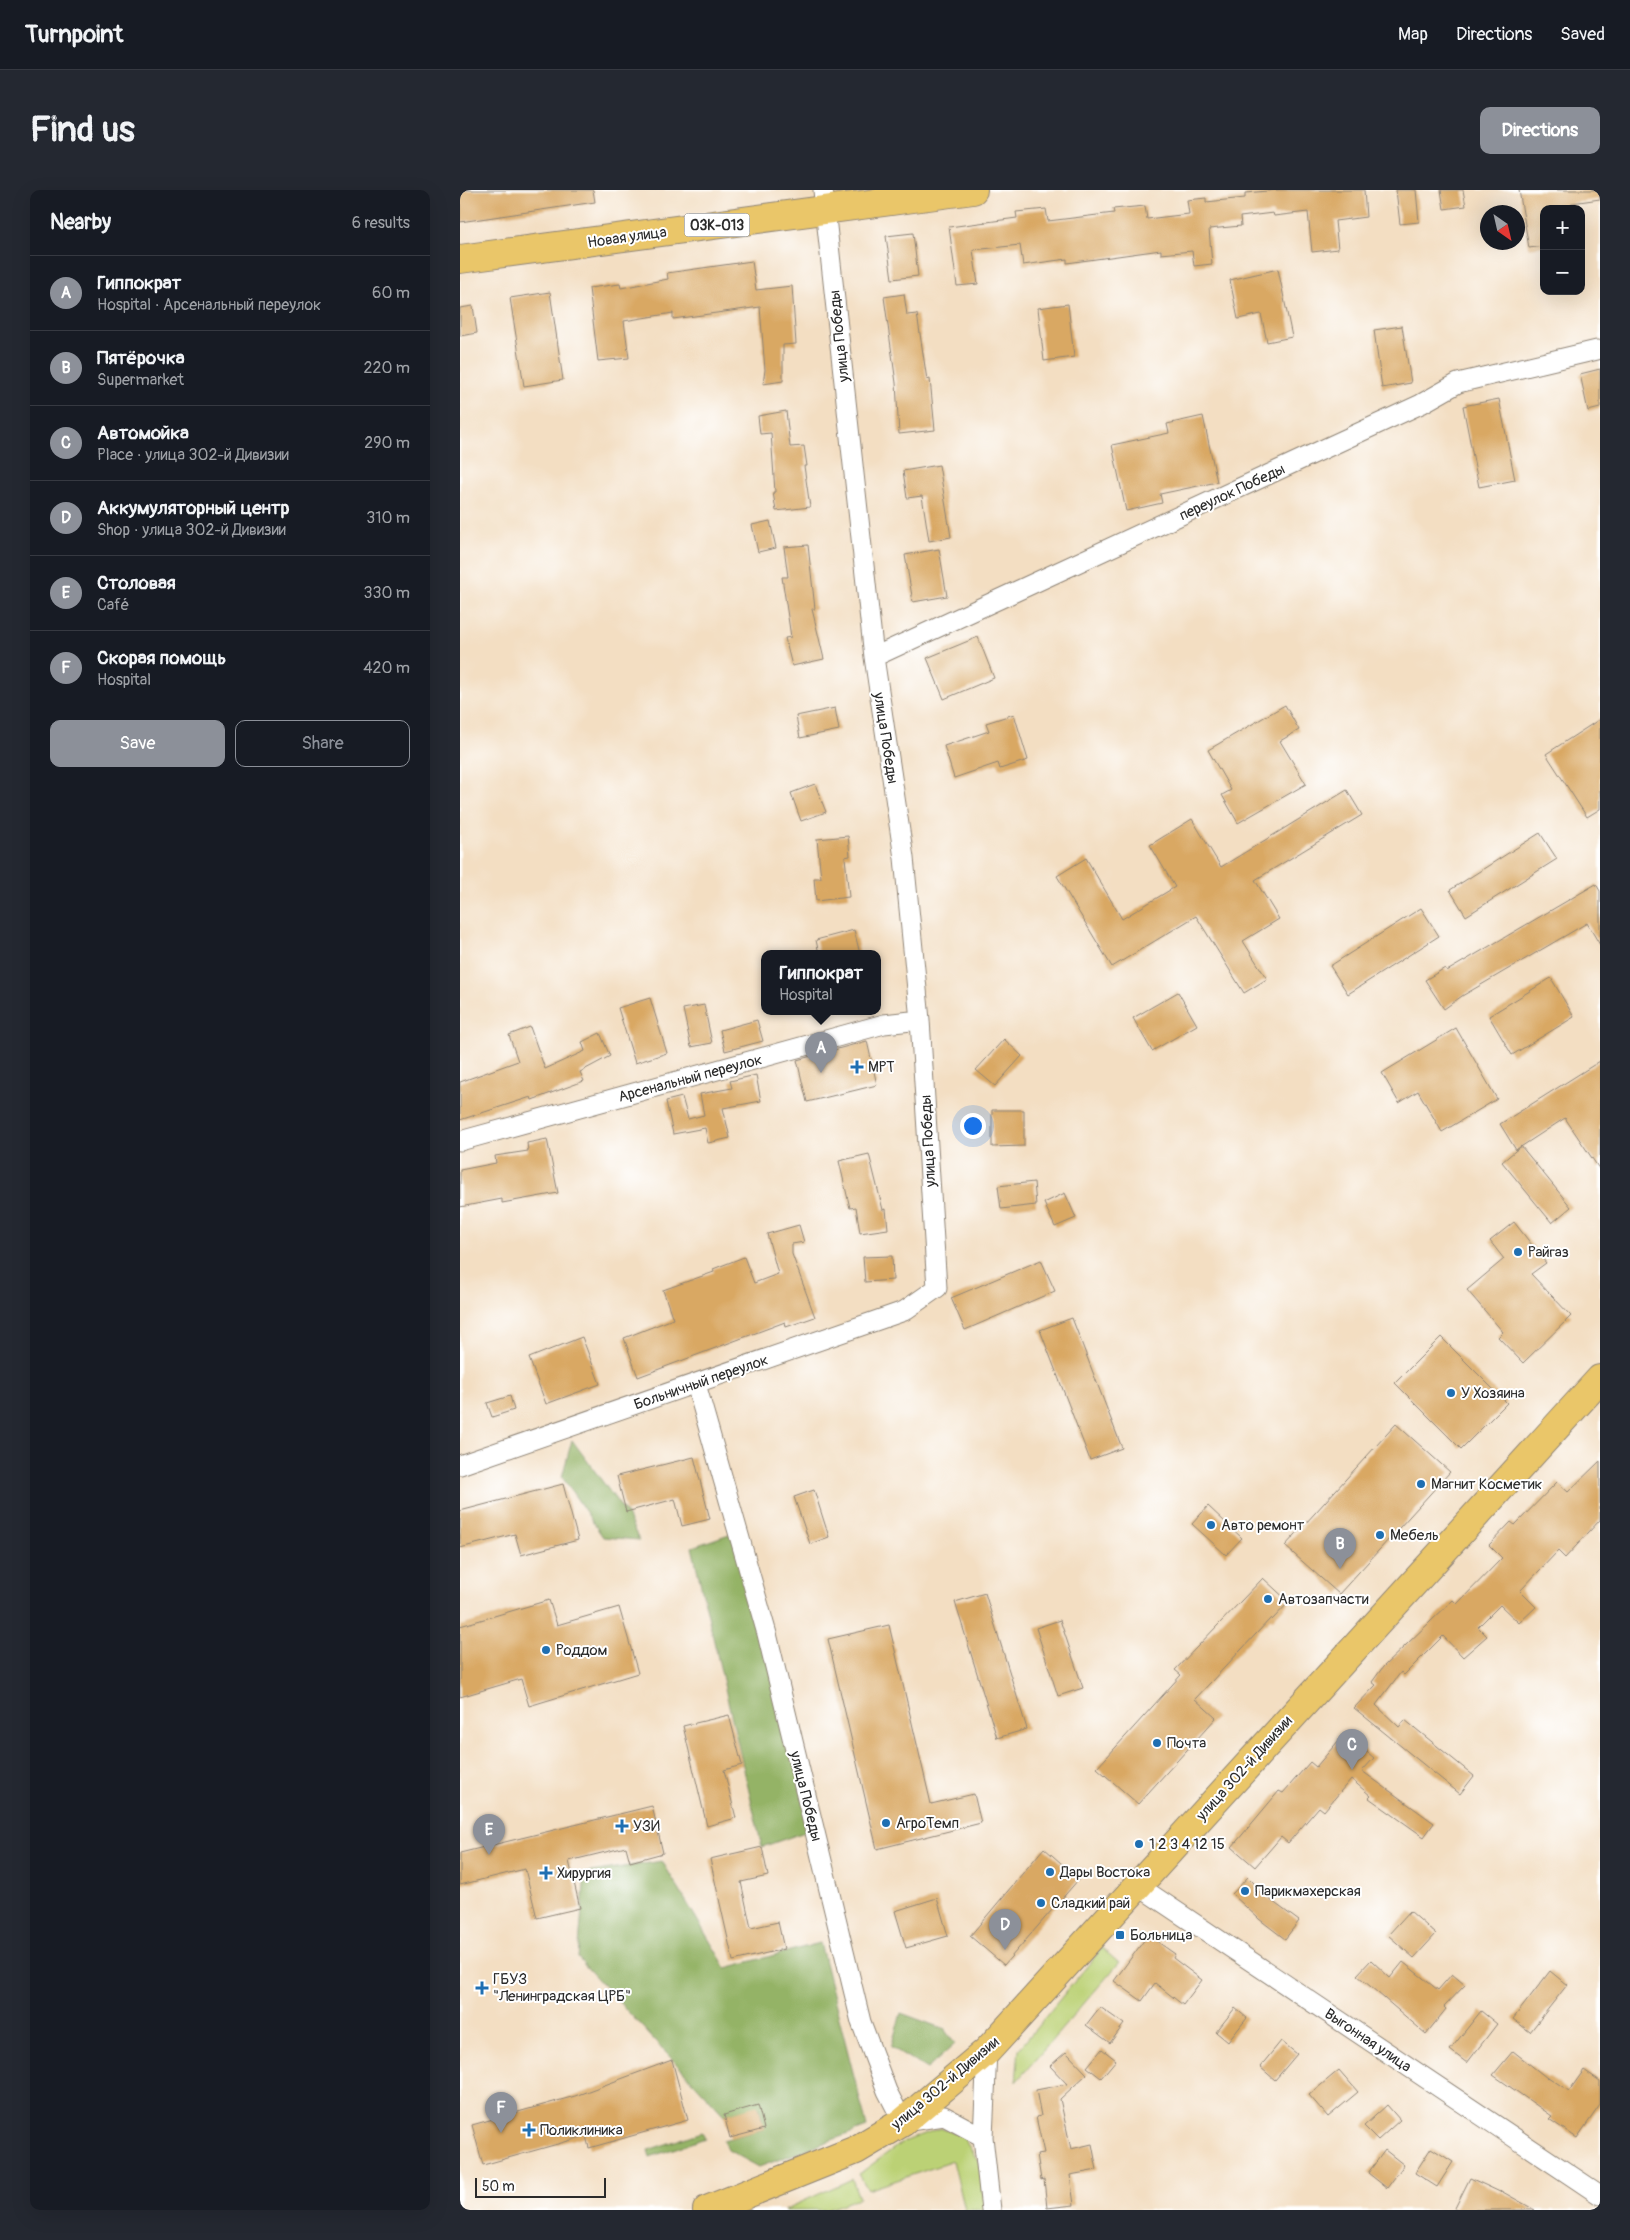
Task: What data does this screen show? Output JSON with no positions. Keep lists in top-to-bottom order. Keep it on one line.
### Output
{"streets":{"main road":["03К-013","Новая улица","улица 302-й Дивизии"],"street":["улица Победы","переулок Победы","Арсенальный переулок","Больничный переулок","Выгонная улица"]},"crossings":[["Новая улица","улица Победы"],["улица Победы","переулок Победы"],["улица Победы","Арсенальный переулок"],["улица Победы","Больничный переулок"],["улица Победы","улица 302-й Дивизии"],["улица 302-й Дивизии","Выгонная улица"]],"places":{"health":["МРТ","УЗИ","Хирургия","ГБУЗ \"Ленинградская ЦРБ\"","Поликлиника"],"other":["Райгаз","У Хозяина","Магнит Косметик","Авто ремонт","Мебель","Автозапчасти","Роддом","Почта","АгроТемп","1 2 3 4 12 15","Дары Востока","Парикмахерская","Сладкий рай"],"transit":["Больница"]},"scale_bar":"50 m","north":"bottom right","page":{"header":"Turnpoint","nav":["Map","Directions","Saved"],"buttons":["Directions",["Save","Share"]],"title":"Find us","heading":["Nearby","6 results"],"map_buttons":["+","−"],"list":[{"mark":"A","name":"Гиппократ","note":"Hospital · Арсенальный переулок","value":"60 m"},{"mark":"B","name":"Пятёрочка","note":"Supermarket","value":"220 m"},{"mark":"C","name":"Автомойка","note":"Place · улица 302-й Дивизии","value":"290 m"},{"mark":"D","name":"Аккумуляторный центр","note":"Shop · улица 302-й Дивизии","value":"310 m"},{"mark":"E","name":"Столовая","note":"Café","value":"330 m"},{"mark":"F","name":"Скорая помощь","note":"Hospital","value":"420 m"}],"popup":["Гиппократ","Hospital"],"pins":["A","B","C","E","D","F"],"scale":"50 m"}}
